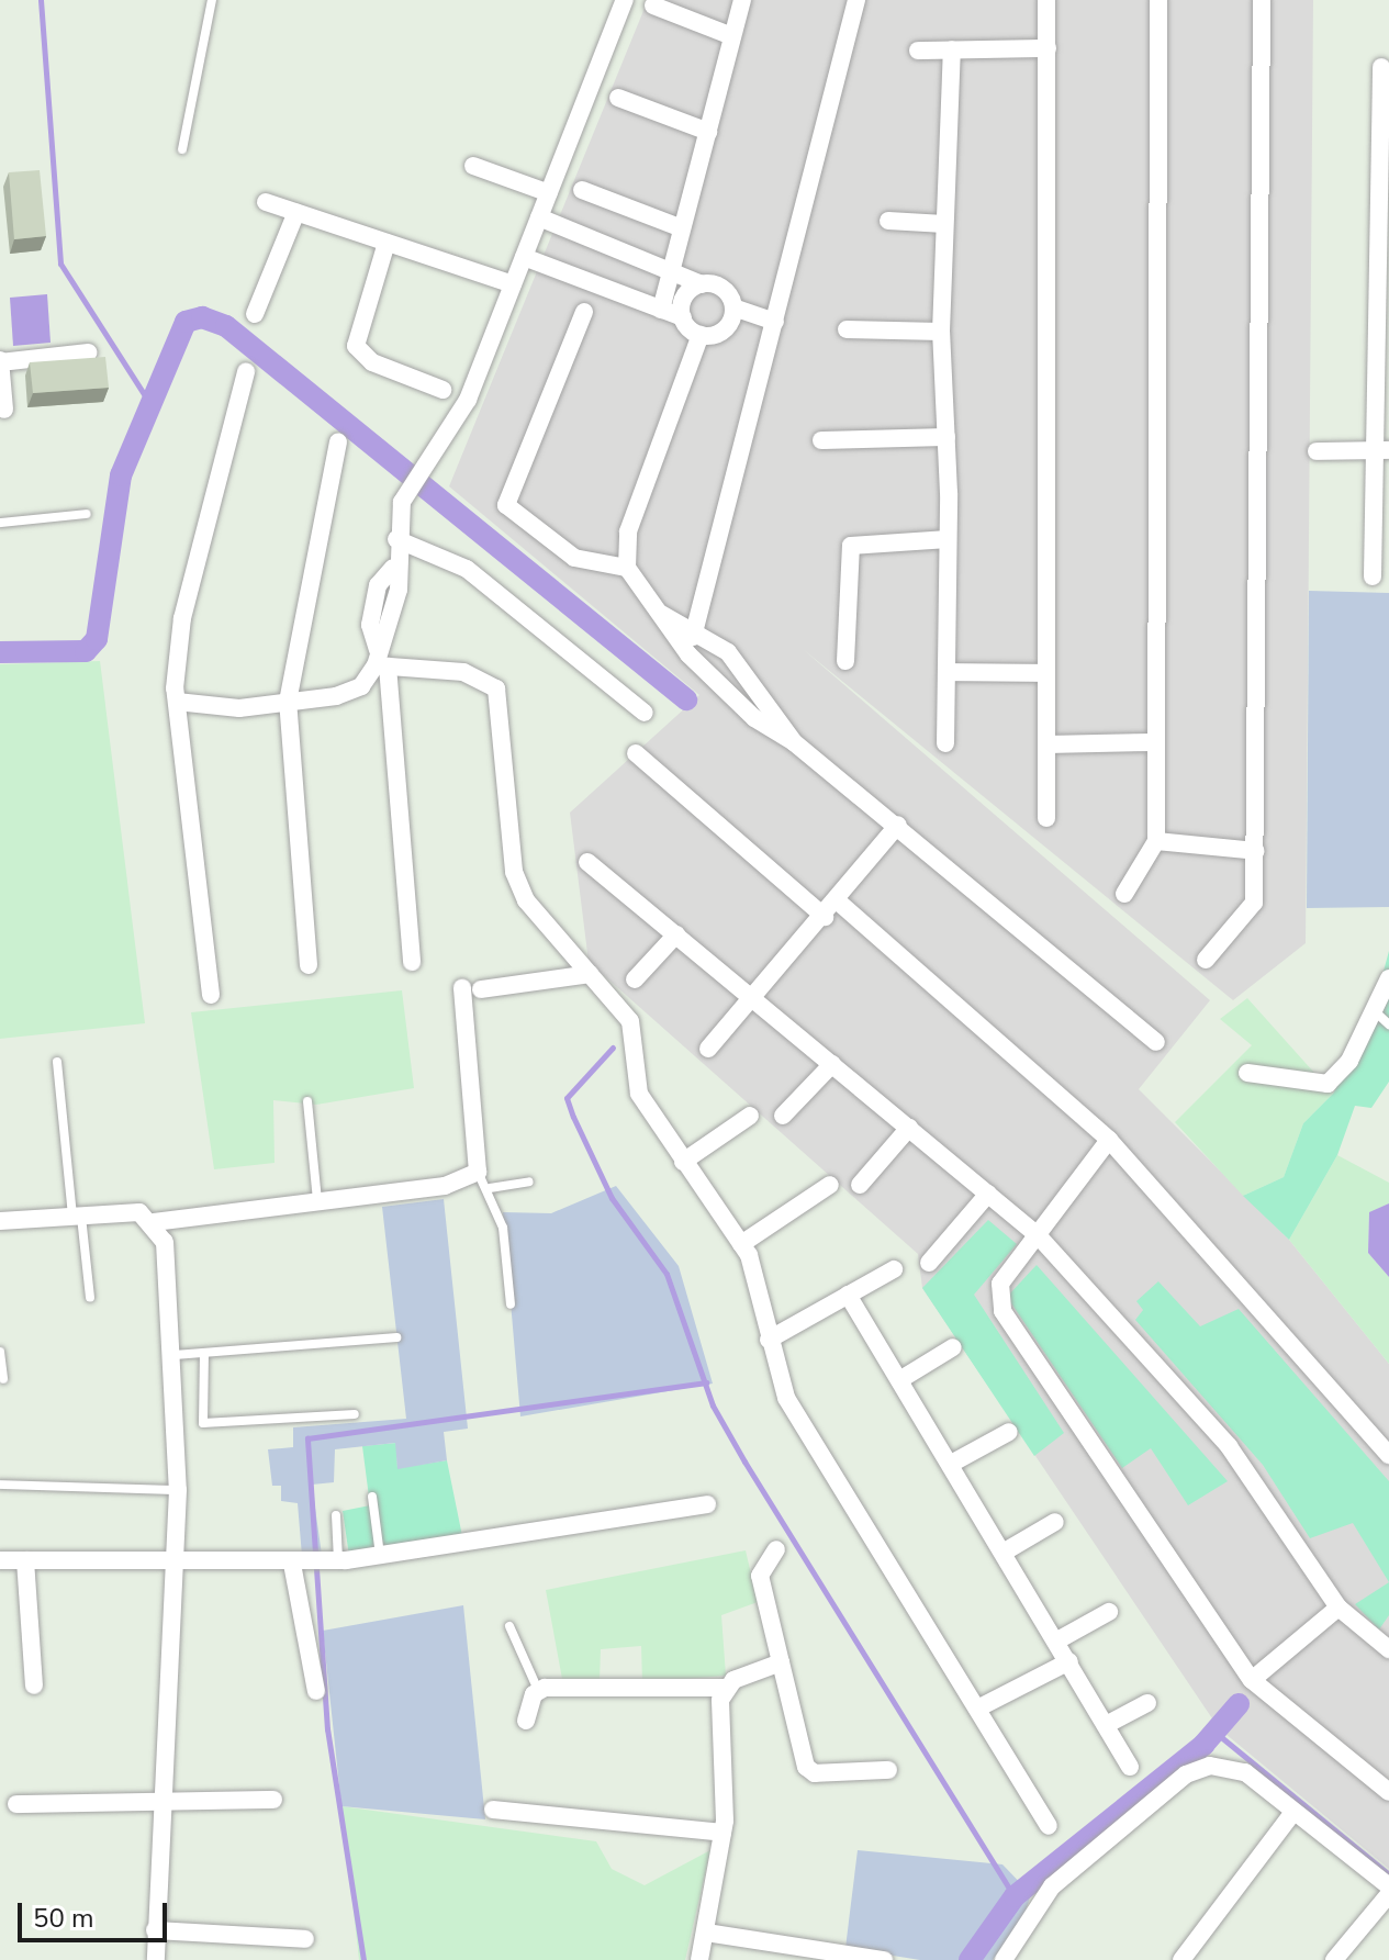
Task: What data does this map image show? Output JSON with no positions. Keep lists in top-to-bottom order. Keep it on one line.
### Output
{"scale_bar":"50 m"}
